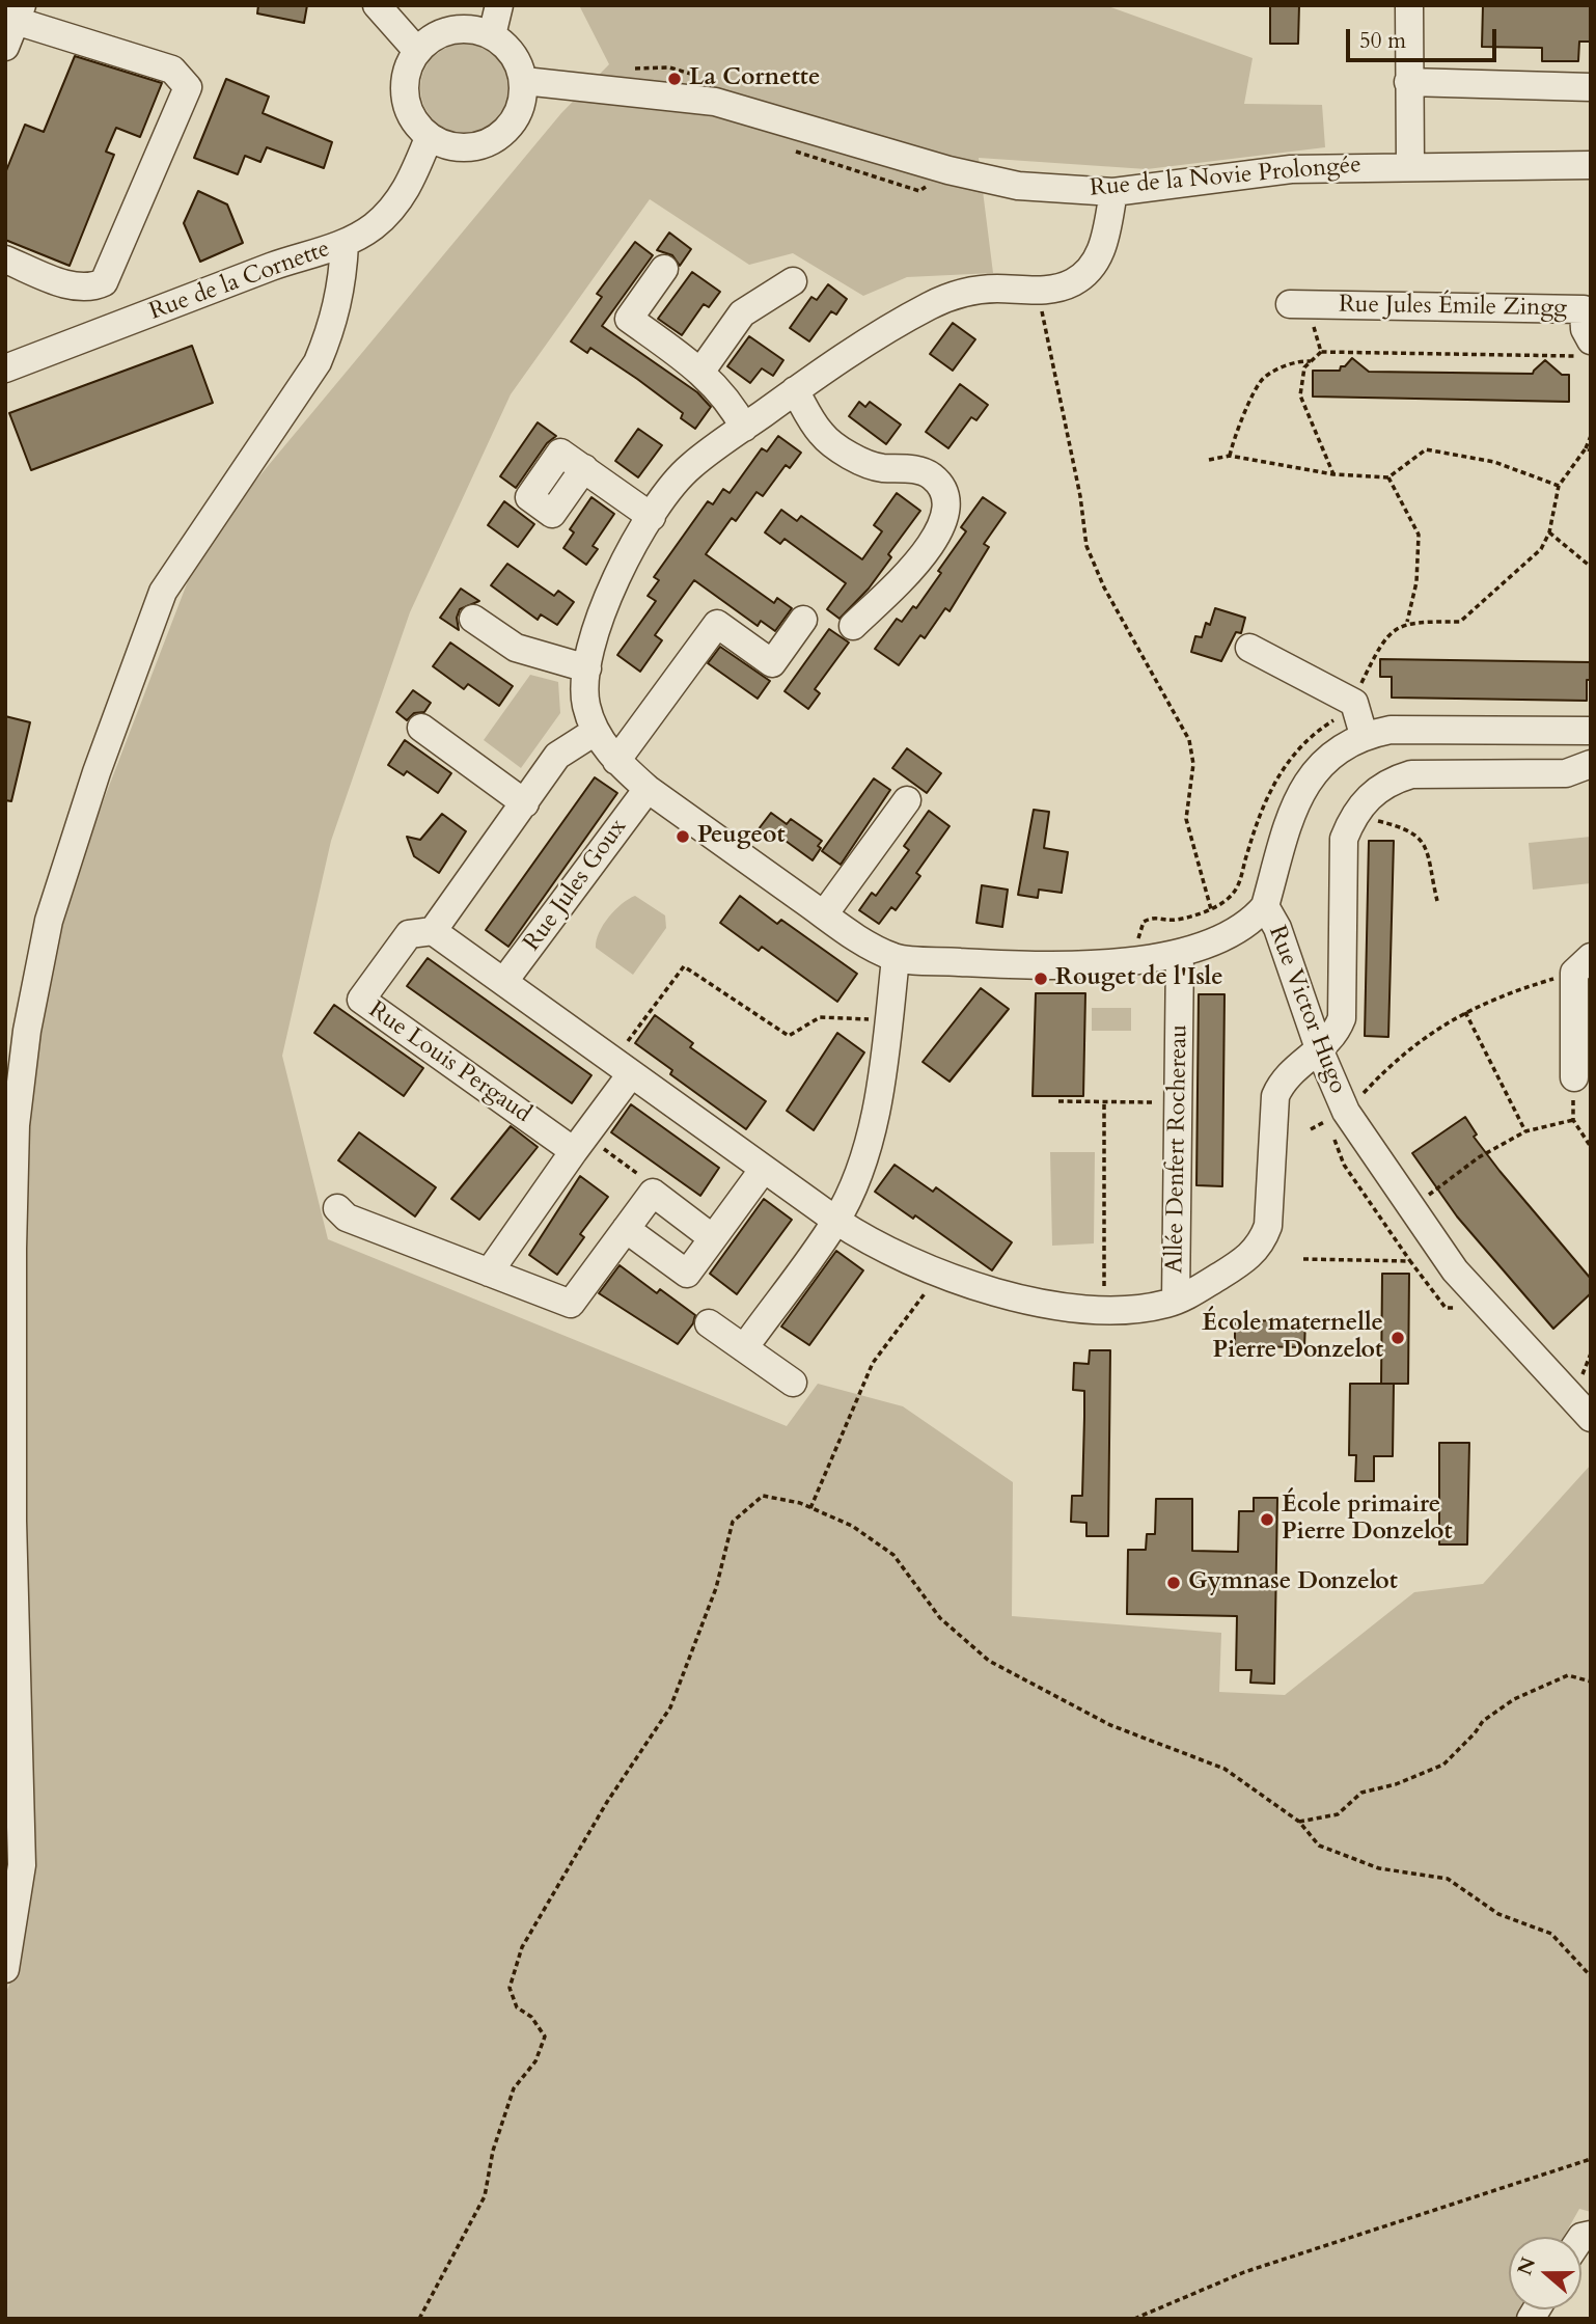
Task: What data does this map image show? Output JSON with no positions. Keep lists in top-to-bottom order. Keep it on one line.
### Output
{"streets":{"street":["Rue de la Novie Prolongée","Rue de la Cornette","Rue Jules Émile Zingg","Rue Jules Goux","Rue Victor Hugo","Rue Louis Pergaud","Allée Denfert Rochereau"]},"crossings":[["Rue de la Novie Prolongée","Rue de la Cornette"]],"places":["La Cornette","Peugeot","Rouget de l'Isle","École maternelle Pierre Donzelot","École primaire Pierre Donzelot","Gymnase Donzelot"],"scale_bar":"50 m","north":"left"}
